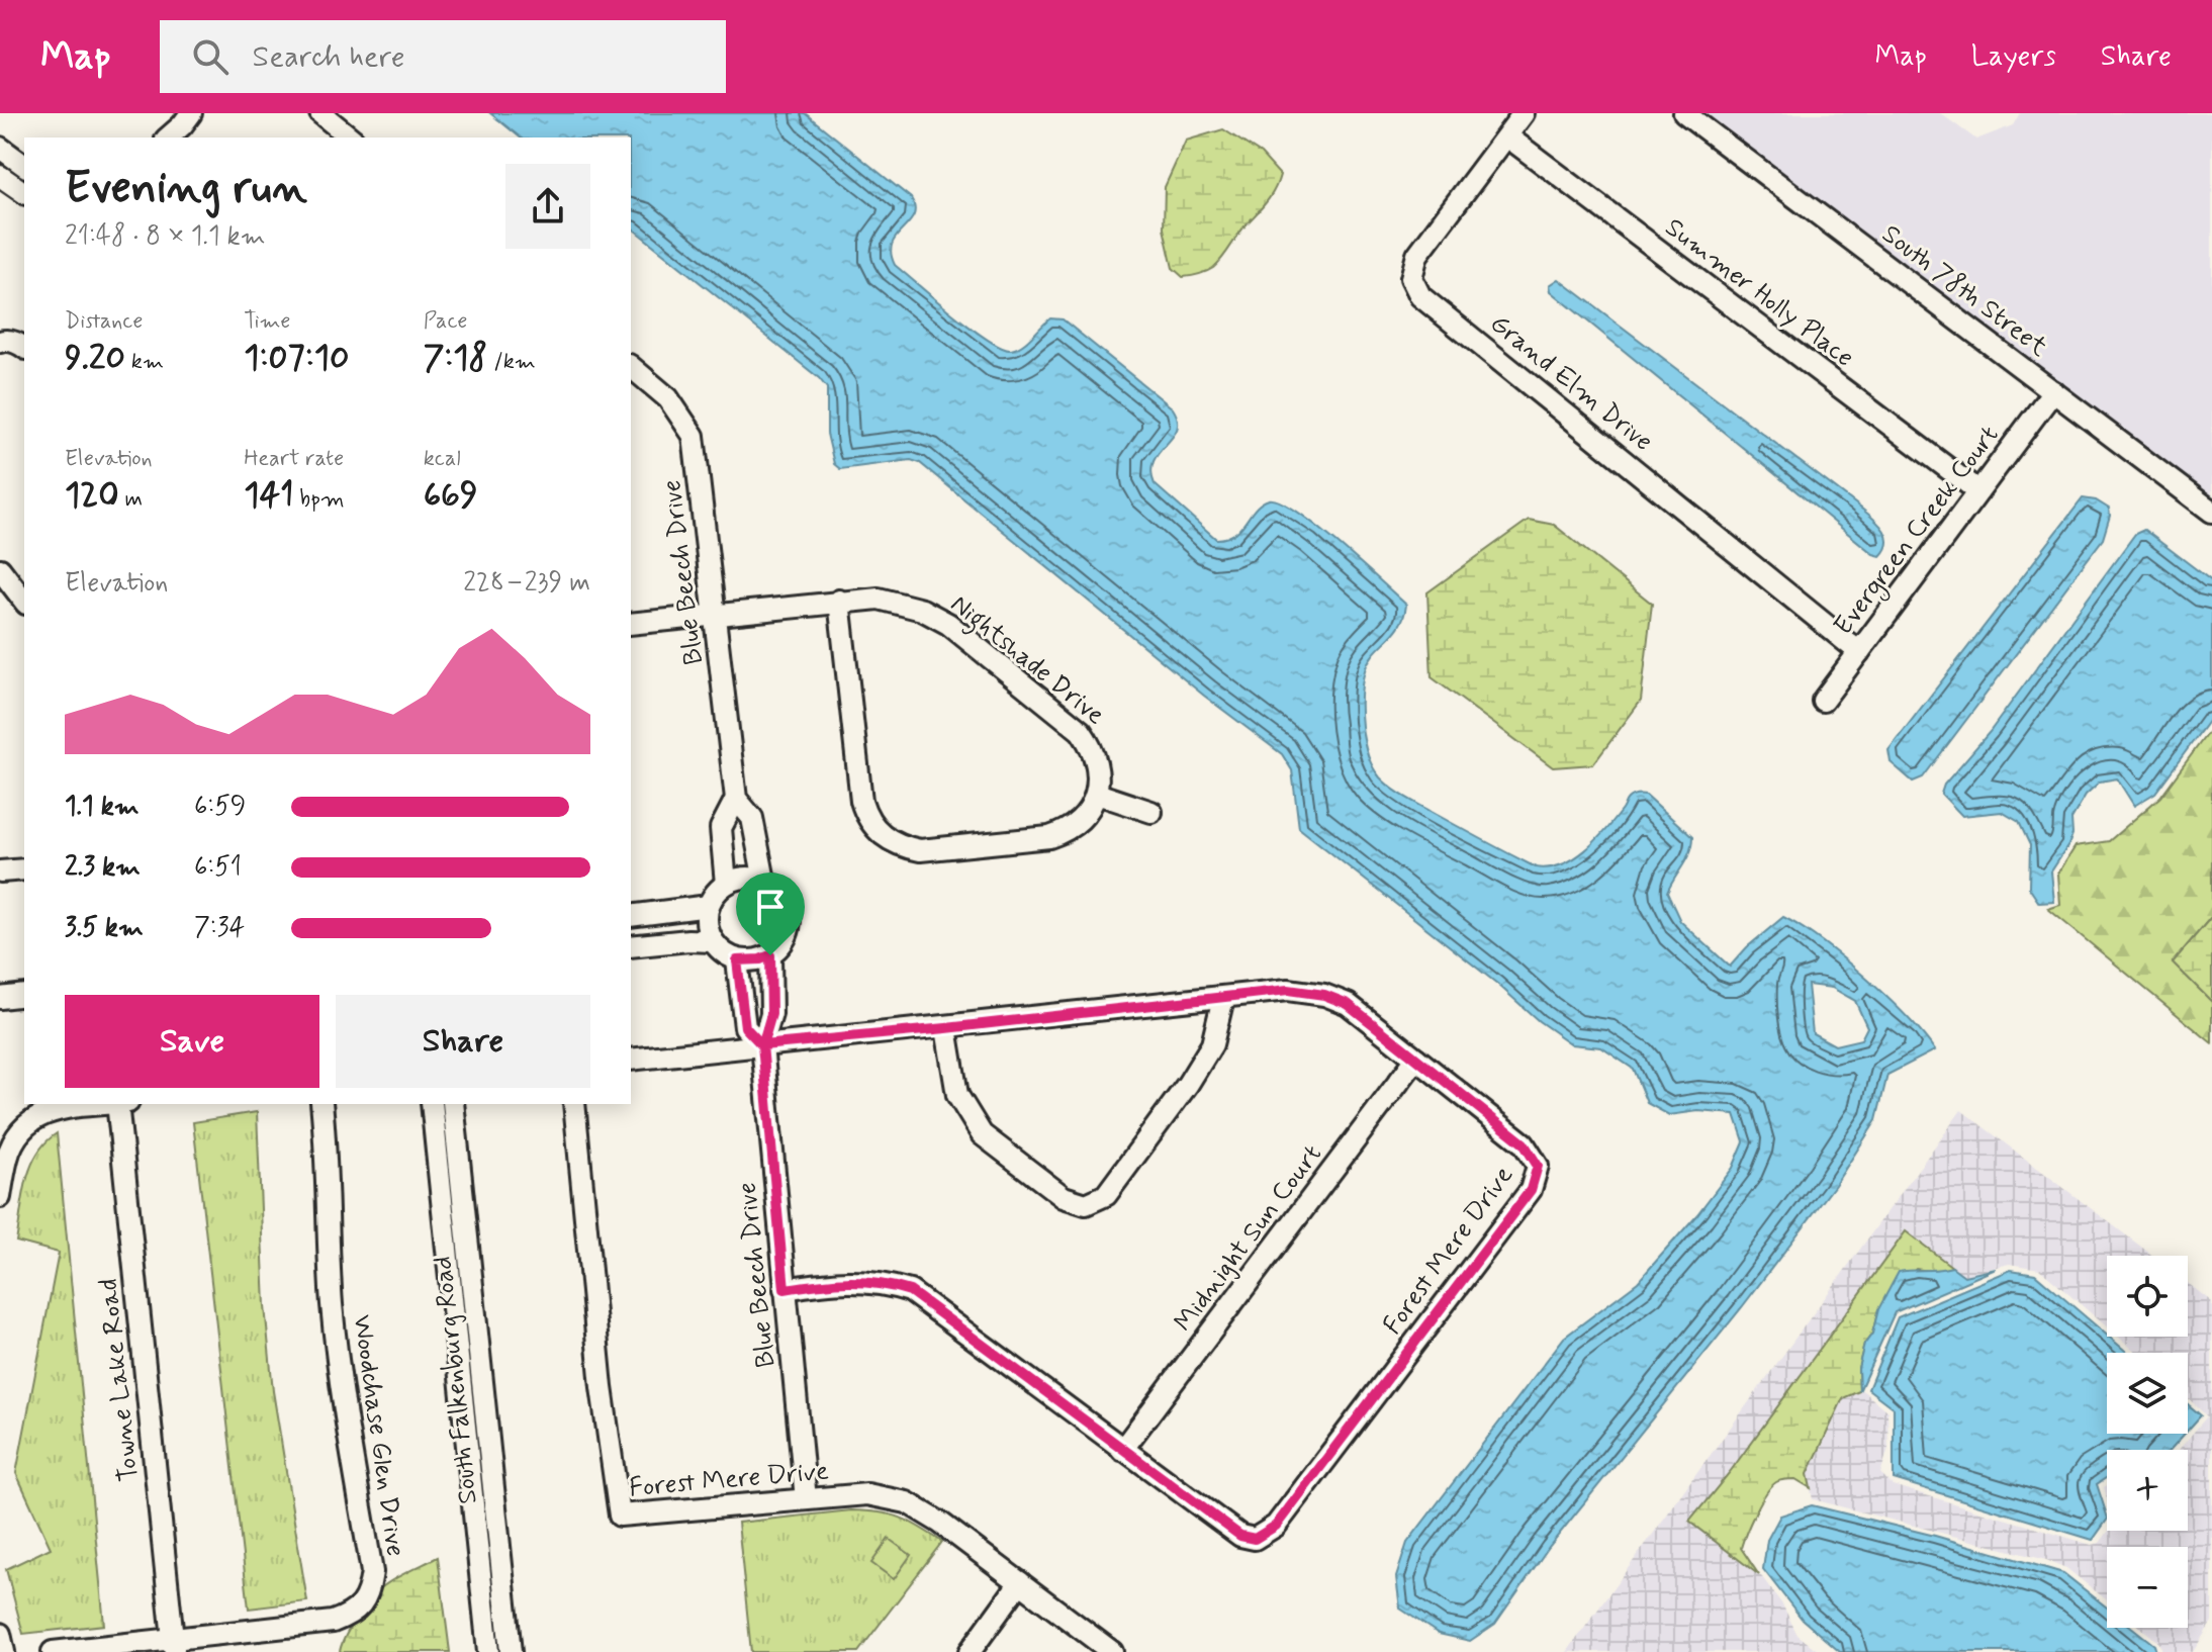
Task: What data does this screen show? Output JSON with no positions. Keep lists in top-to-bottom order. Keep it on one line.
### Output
{"streets":{"street":["South 78th Street","Summer Holly Place","Grand Elm Drive","Evergreen Creek Court","Blue Beech Drive","Nightshade Drive","Midnight Sun Court","Forest Mere Drive","Towne Lake Road","South Falkenburg Road","Woodchase Glen Drive"]},"crossings":[["South 78th Street","Evergreen Creek Court"],["Summer Holly Place","Grand Elm Drive"],["Summer Holly Place","Evergreen Creek Court"],["Grand Elm Drive","Evergreen Creek Court"],["Blue Beech Drive","Nightshade Drive"],["Blue Beech Drive","Forest Mere Drive"],["Midnight Sun Court","Forest Mere Drive"],["Towne Lake Road","Woodchase Glen Drive"]],"page":{"header":"Map","search":"Search here","nav":["Map","Layers","Share"],"heading":["Evening run","21:48 · 8 × 1.1 km"],"stats":[["Distance","9.20 km"],["Time","1:07:10"],["Pace","7:18 /km"],["Elevation","120 m"],["Heart rate","141 bpm"],["kcal","669"]],"chart":["Elevation","228–239 m"],"list":[{"name":"1.1 km","note":"6:59"},{"name":"2.3 km","note":"6:51"},{"name":"3.5 km","note":"7:34"}],"buttons":["Save","Share"],"map_buttons":["+","−"]}}
